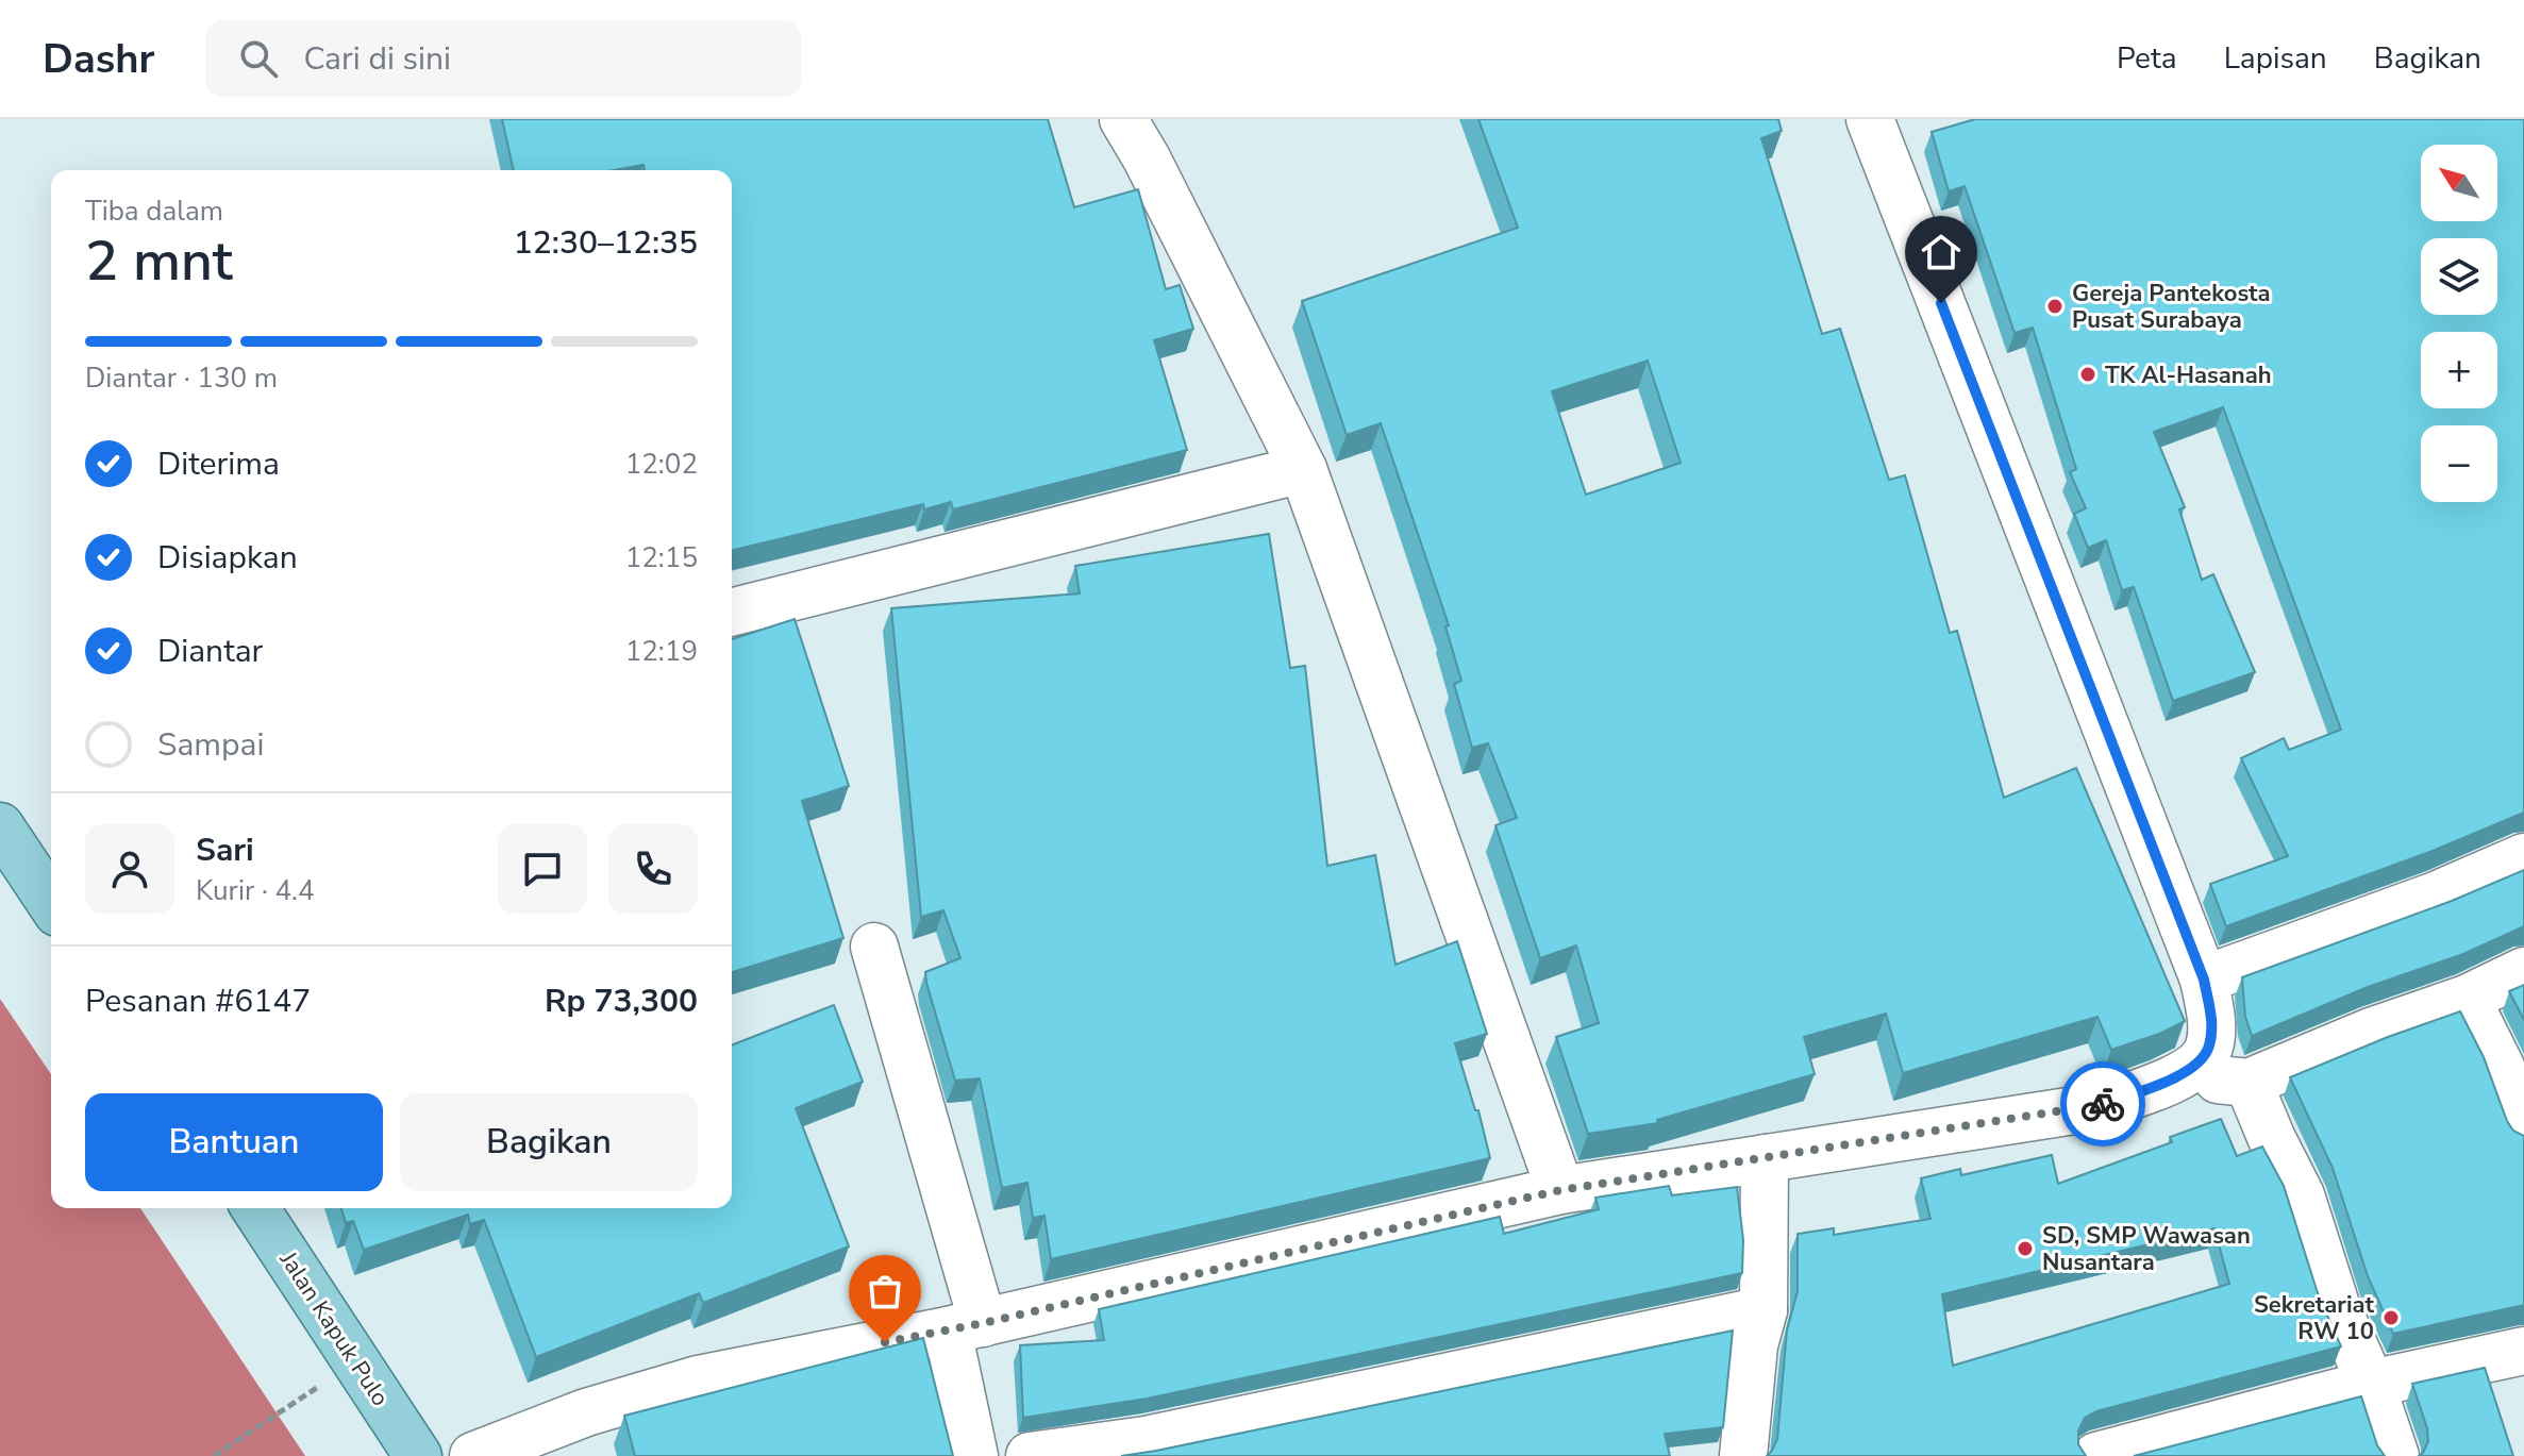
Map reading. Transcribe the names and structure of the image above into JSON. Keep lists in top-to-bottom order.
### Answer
{
  "streets": {
    "main road": ["Jalan Kapuk Pulo"]
  },
  "places": [
    "Gereja Pantekosta Pusat Surabaya",
    "TK Al-Hasanah",
    "SD, SMP Wawasan Nusantara",
    "Sekretariat RW 10"
  ],
  "north": "top left",
  "page": {
    "header": "Dashr",
    "search": "Cari di sini",
    "nav": ["Peta", "Lapisan", "Bagikan"],
    "map_buttons": ["+", "−"],
    "heading": ["2 mnt", "Tiba dalam", "12:30–12:35"],
    "panel": [
      "Sari",
      "Kurir · 4.4",
      "Pesanan #6147",
      "Rp 73,300"
    ],
    "bar": "Diantar · 130 m",
    "list": [
      ["Diterima", "12:02"],
      ["Disiapkan", "12:15"],
      ["Diantar", "12:19"],
      "Sampai"
    ],
    "buttons": ["Bantuan", "Bagikan"]
  }
}
